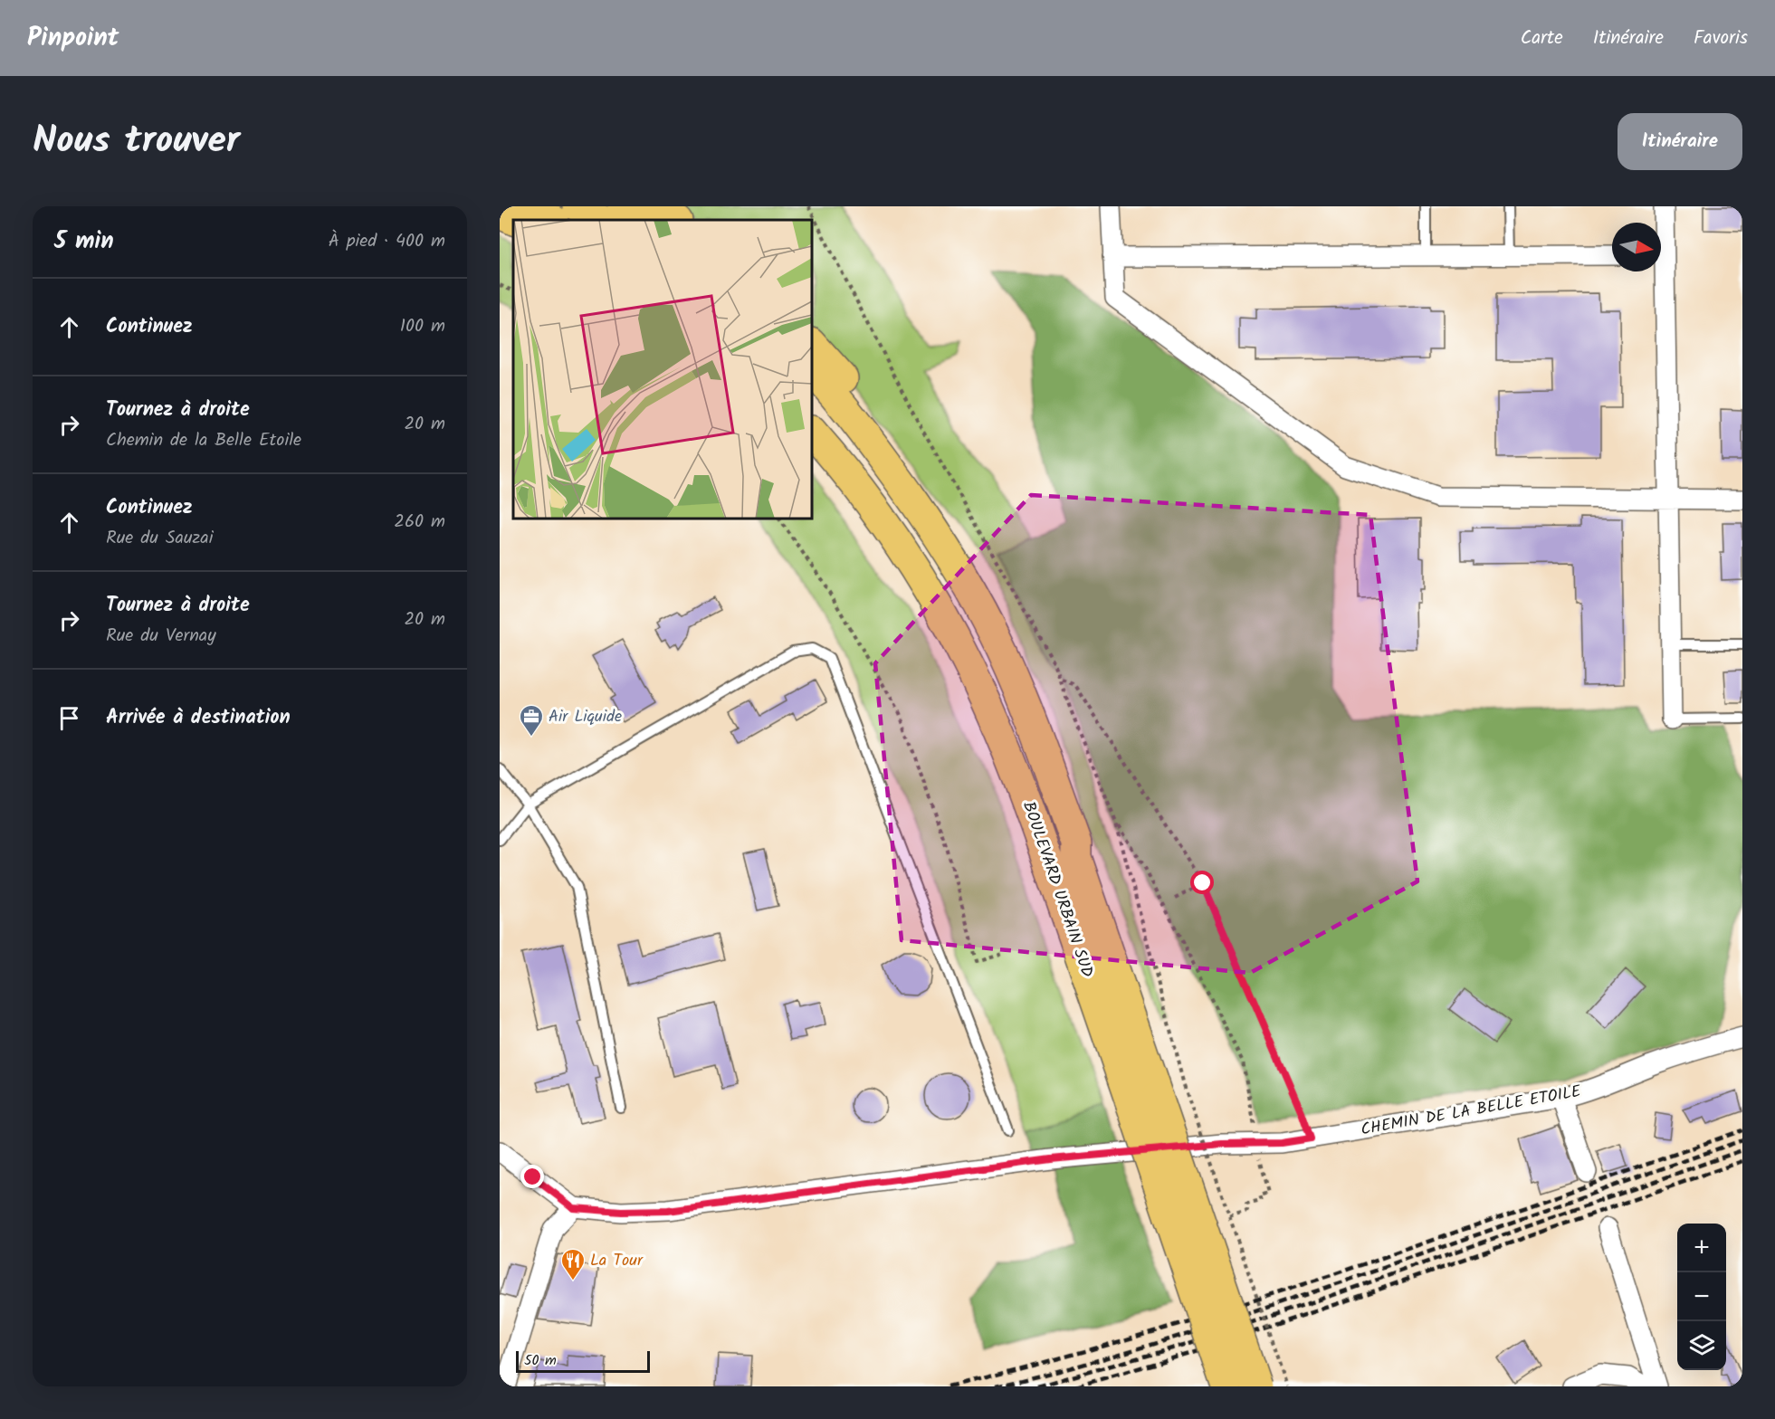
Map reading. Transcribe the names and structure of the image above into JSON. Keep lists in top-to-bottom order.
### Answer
{
  "streets": {
    "highway": ["BOULEVARD URBAIN SUD"],
    "street": ["CHEMIN DE LA BELLE ETOILE"]
  },
  "places": {
    "office": ["Air Liquide"],
    "restaurant": ["La Tour"]
  },
  "scale_bar": "50 m",
  "north": "right",
  "page": {
    "header": "Pinpoint",
    "nav": ["Carte", "Itinéraire", "Favoris"],
    "title": "Nous trouver",
    "buttons": "Itinéraire",
    "heading": ["5 min", "À pied · 400 m"],
    "list": [
      ["Continuez", "100 m"],
      ["Tournez à droite", "Chemin de la Belle Etoile", "20 m"],
      ["Continuez", "Rue du Sauzai", "260 m"],
      ["Tournez à droite", "Rue du Vernay", "20 m"],
      "Arrivée à destination"
    ],
    "map_buttons": ["+", "−"],
    "scale": "50 m"
  }
}
